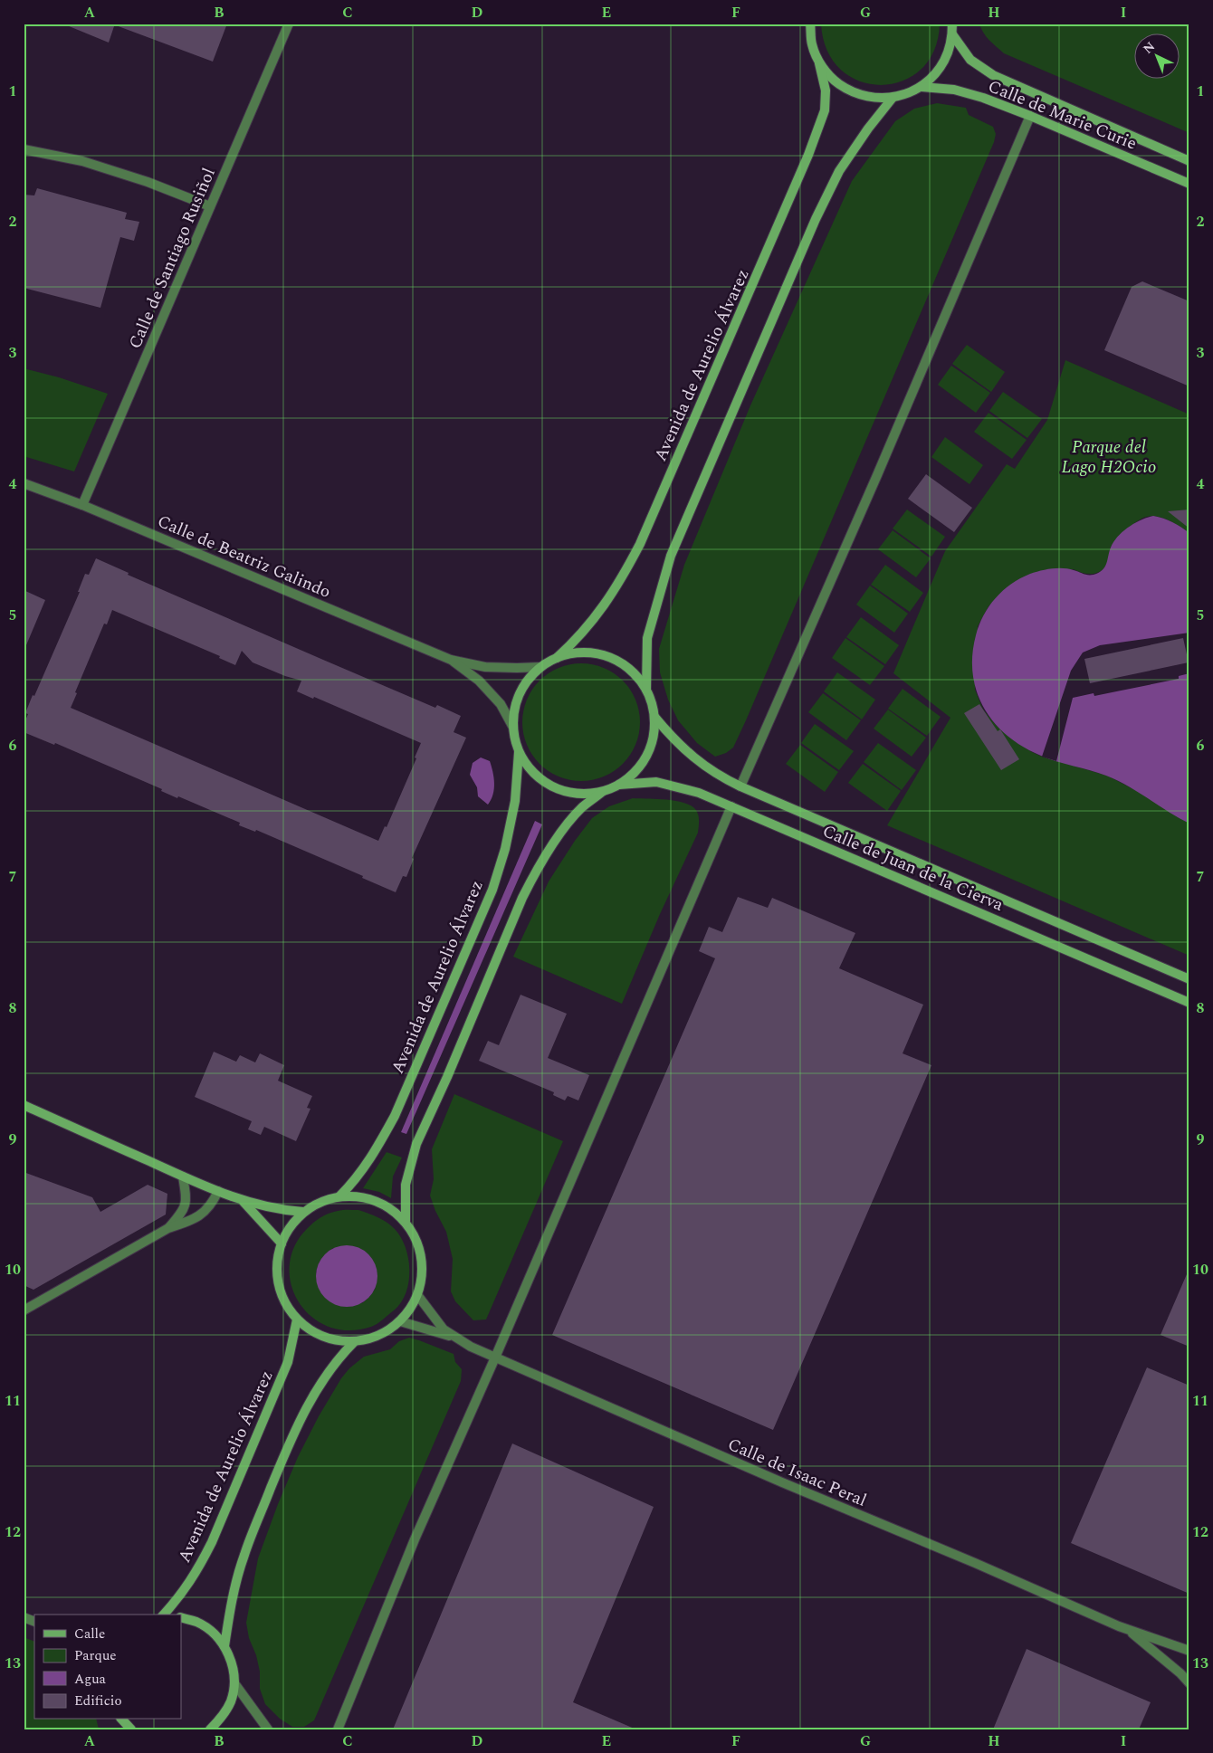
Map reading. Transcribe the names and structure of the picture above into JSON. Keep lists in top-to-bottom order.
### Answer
{
  "streets": {
    "main road": ["Calle de Marie Curie", "Avenida de Aurelio Álvarez", "Calle de Juan de la Cierva"],
    "street": ["Calle de Santiago Rusiñol", "Calle de Beatriz Galindo", "Calle de Isaac Peral"]
  },
  "crossings": [
    ["Calle de Santiago Rusiñol", "Calle de Beatriz Galindo"],
    ["Avenida de Aurelio Álvarez", "Calle de Beatriz Galindo"],
    ["Avenida de Aurelio Álvarez", "Calle de Juan de la Cierva"],
    ["Avenida de Aurelio Álvarez", "Calle de Isaac Peral"],
    ["Calle de Beatriz Galindo", "Calle de Juan de la Cierva"]
  ],
  "parks": ["Parque del Lago H2Ocio"],
  "legend": [
    "Calle",
    "Parque",
    "Agua",
    "Edificio"
  ],
  "north": "top left",
  "grid": {
    "columns": [
      "A",
      "B",
      "C",
      "D",
      "E",
      "F",
      "G",
      "H",
      "I"
    ],
    "rows": [
      "1",
      "2",
      "3",
      "4",
      "5",
      "6",
      "7",
      "8",
      "9",
      "10",
      "11",
      "12",
      "13"
    ]
  }
}
